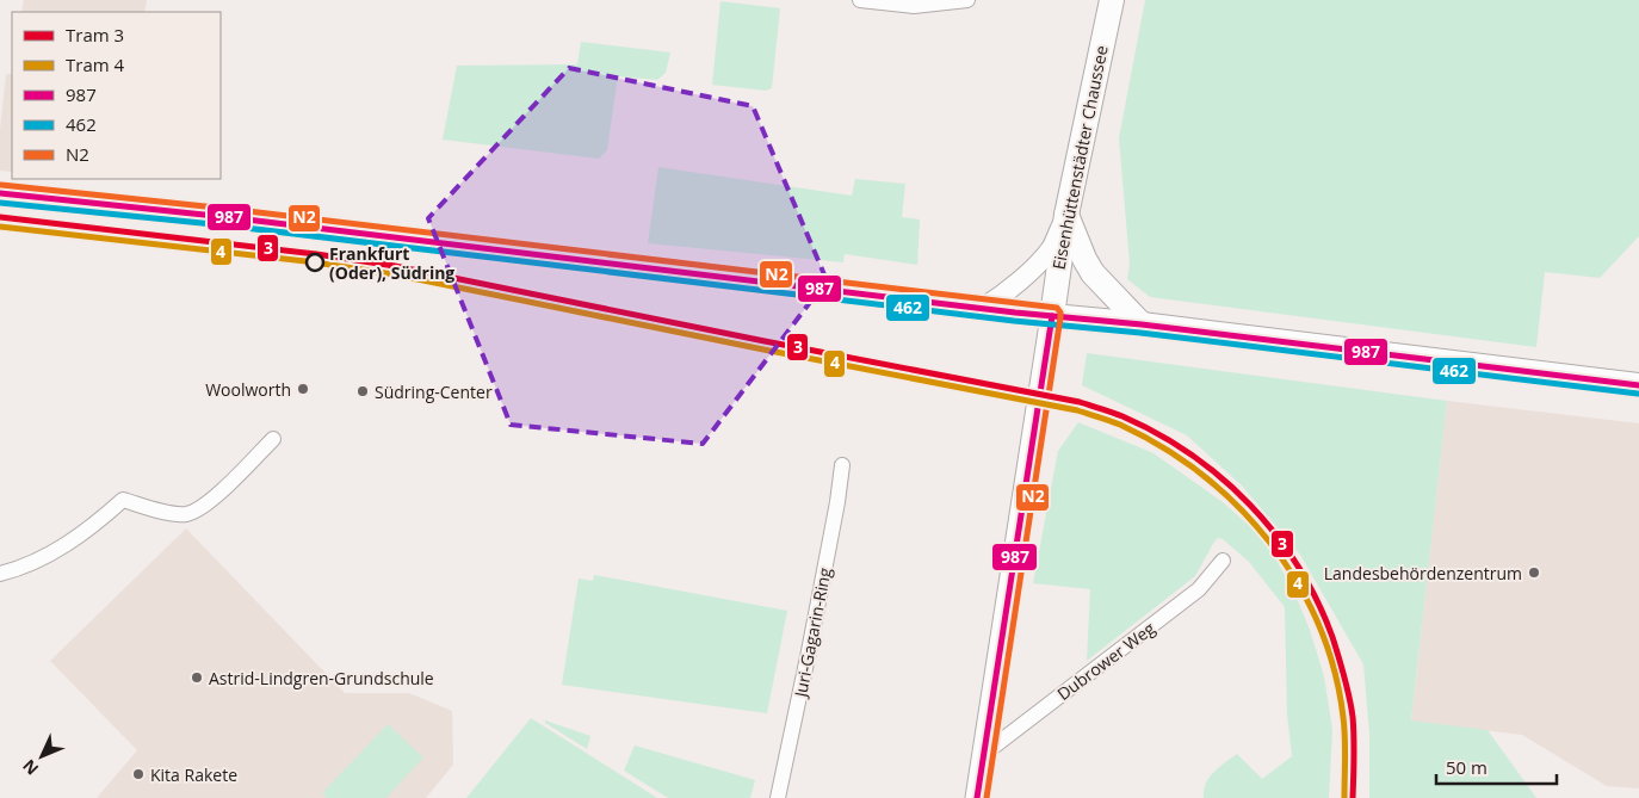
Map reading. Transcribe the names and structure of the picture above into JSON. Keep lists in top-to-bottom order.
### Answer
{
  "streets": {
    "main road": ["Eisenhüttenstädter Chaussee"],
    "street": ["Juri-Gagarin-Ring", "Dubrower Weg"]
  },
  "places": [
    "Frankfurt (Oder), Südring",
    "Woolworth",
    "Südring-Center",
    "Landesbehördenzentrum",
    "Astrid-Lindgren-Grundschule",
    "Kita Rakete"
  ],
  "lines": [
    "transit line N2",
    "transit line 987",
    "transit line 462",
    "tram line 3",
    "tram line 4"
  ],
  "legend": [
    "Tram 3",
    "Tram 4",
    "987",
    "462",
    "N2"
  ],
  "scale_bar": "50 m",
  "north": "bottom left"
}
